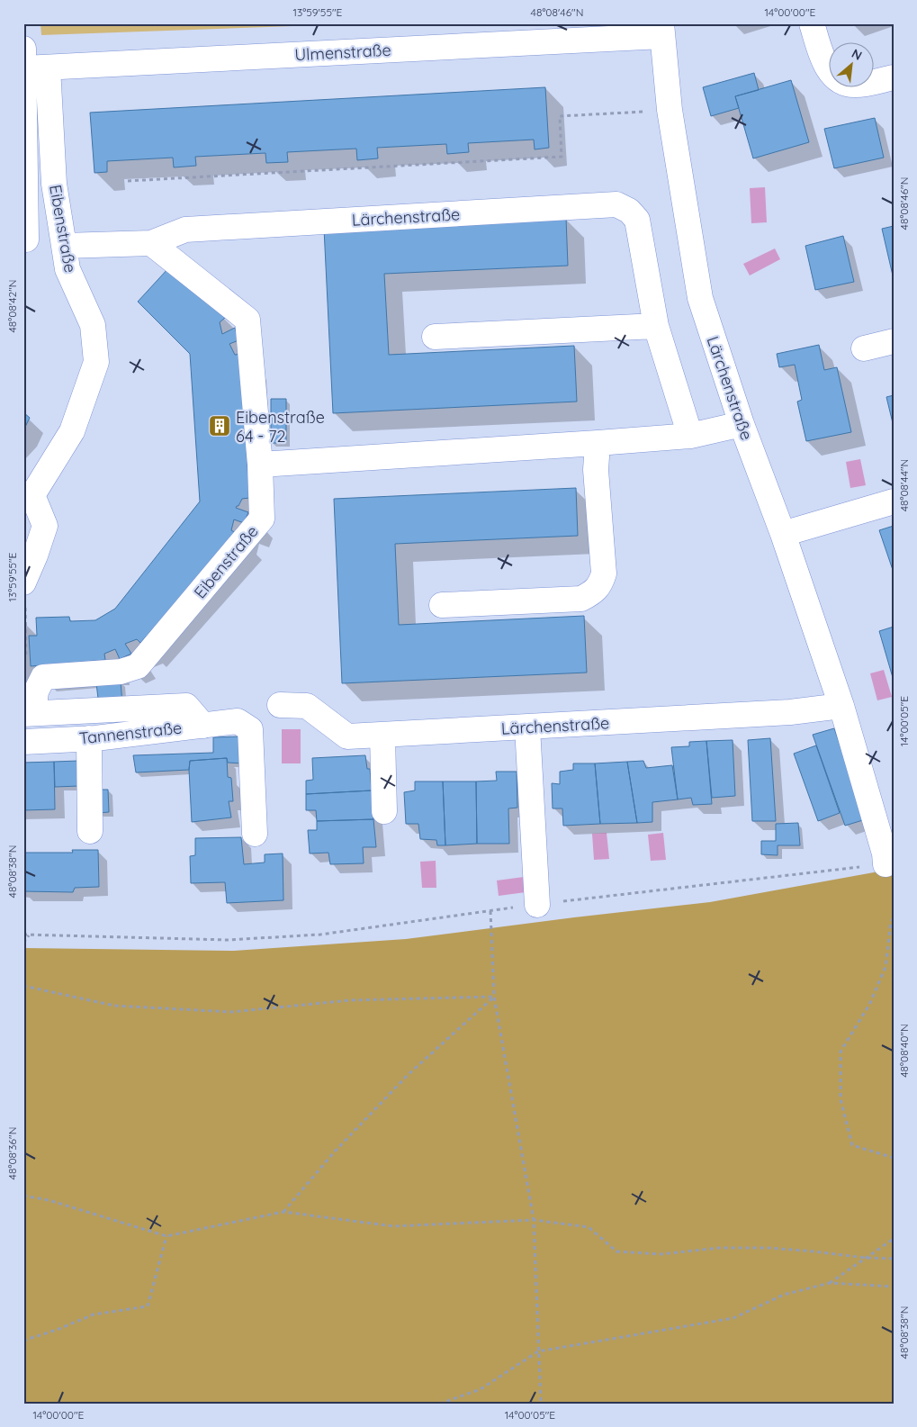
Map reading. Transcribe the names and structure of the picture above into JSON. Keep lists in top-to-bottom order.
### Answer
{
  "streets": {
    "street": [
      "Ulmenstraße",
      "Lärchenstraße",
      "Eibenstraße",
      "Tannenstraße"
    ]
  },
  "crossings": [
    ["Ulmenstraße", "Lärchenstraße"],
    ["Ulmenstraße", "Eibenstraße"],
    ["Lärchenstraße", "Eibenstraße"]
  ],
  "places": {
    "building": ["Eibenstraße 64 - 72"]
  },
  "north": "top right",
  "coordinates": [
    "13°59'55\"E",
    "48°08'46\"N",
    "14°00'00\"E",
    "48°08'42\"N",
    "48°08'44\"N",
    "14°00'05\"E",
    "48°08'38\"N",
    "48°08'40\"N",
    "48°08'36\"N"
  ]
}
